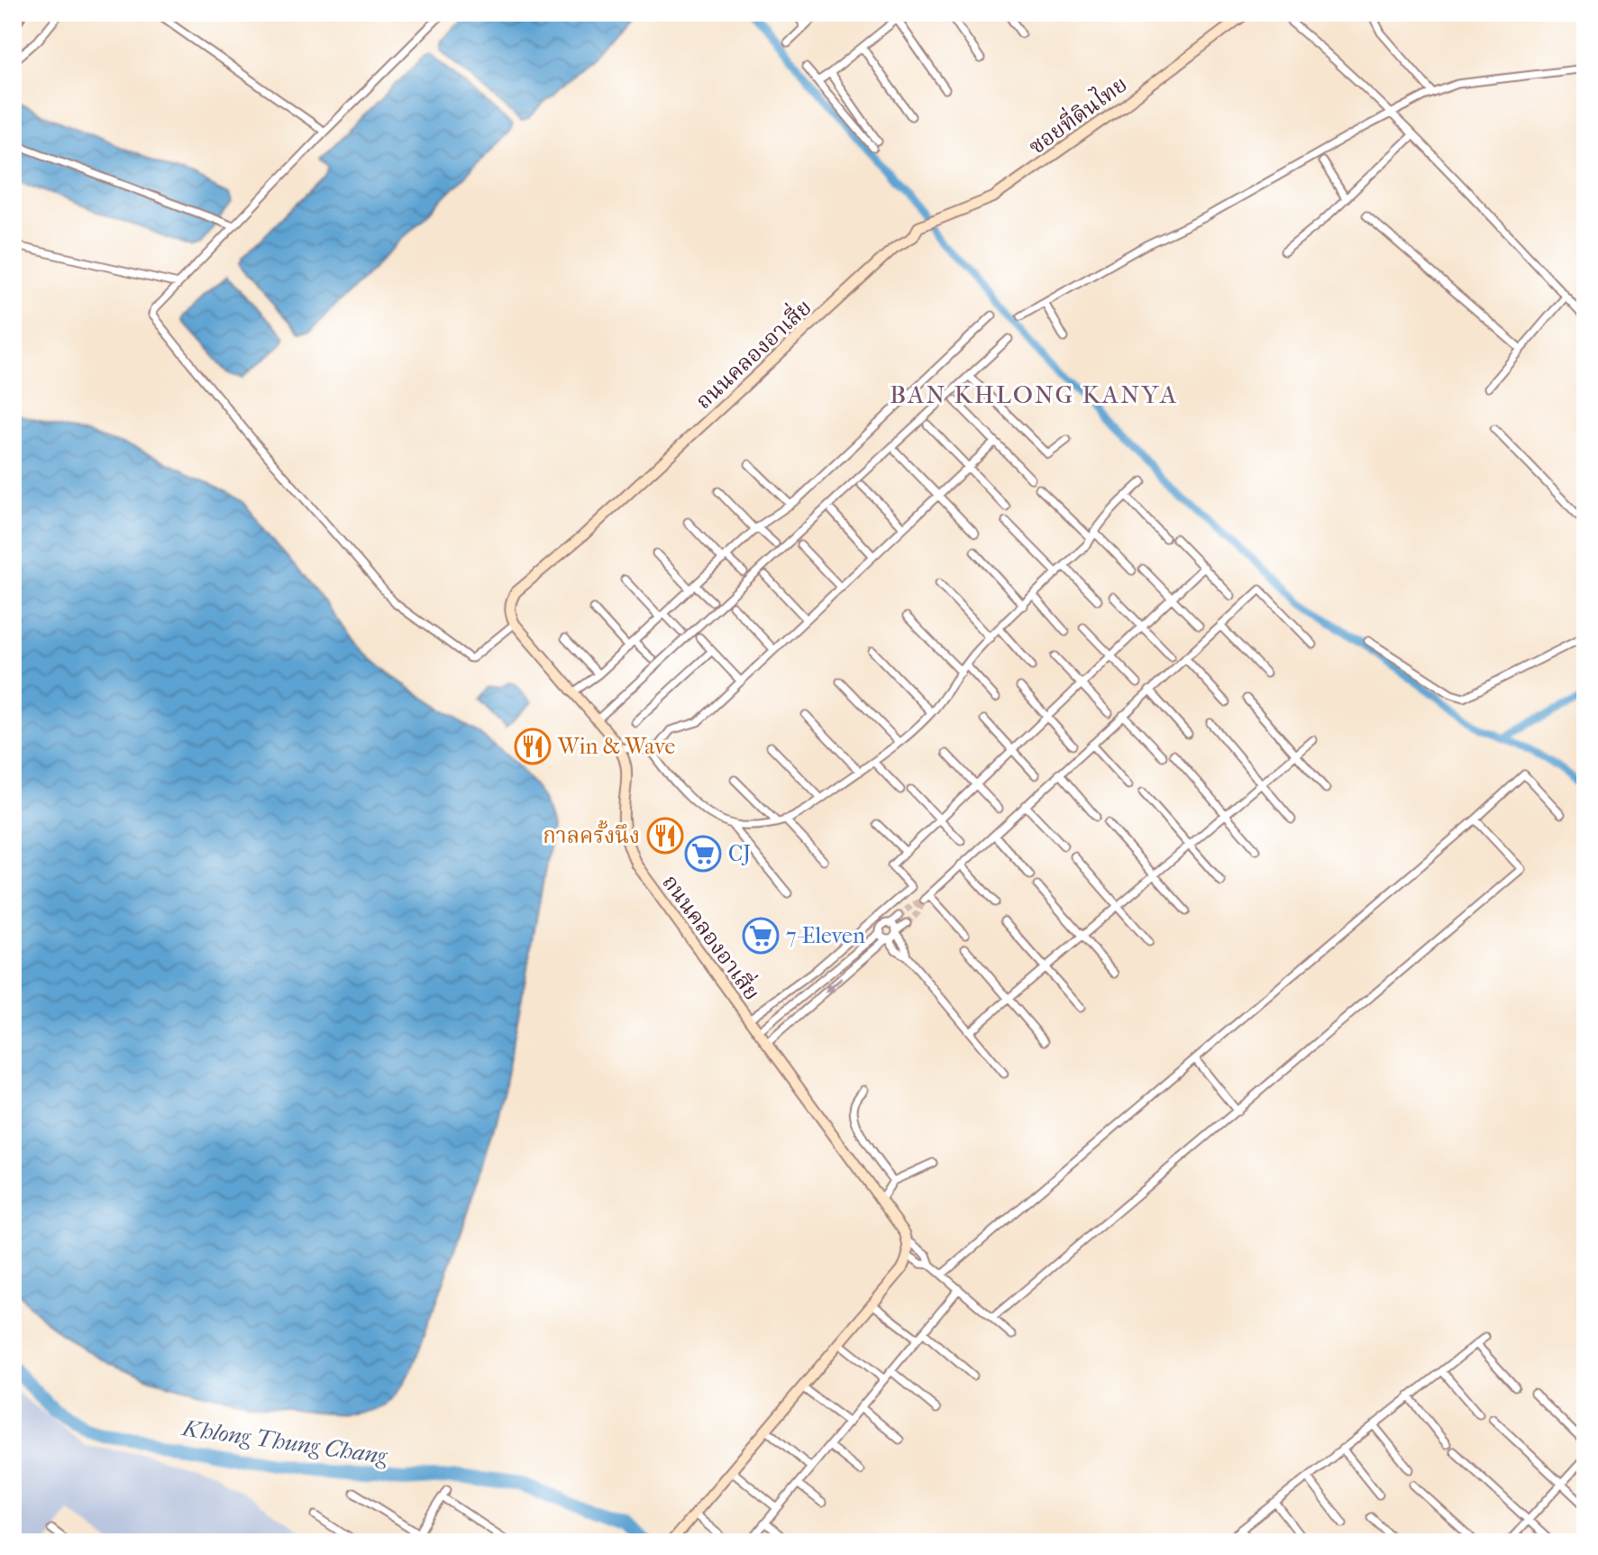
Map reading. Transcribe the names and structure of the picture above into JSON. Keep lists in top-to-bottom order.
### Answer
{
  "streets": {
    "street": ["ซอยที่ดินไทย", "ถนนคลองอาเสี่ย"]
  },
  "crossings": [
    ["ซอยที่ดินไทย", "ถนนคลองอาเสี่ย"]
  ],
  "districts": ["BAN KHLONG KANYA"],
  "water": ["Khlong Thung Chang"],
  "places": {
    "restaurant": ["Win & Wave", "กาลครั้งนึง"],
    "supermarket": ["CJ", "7-Eleven"]
  }
}
